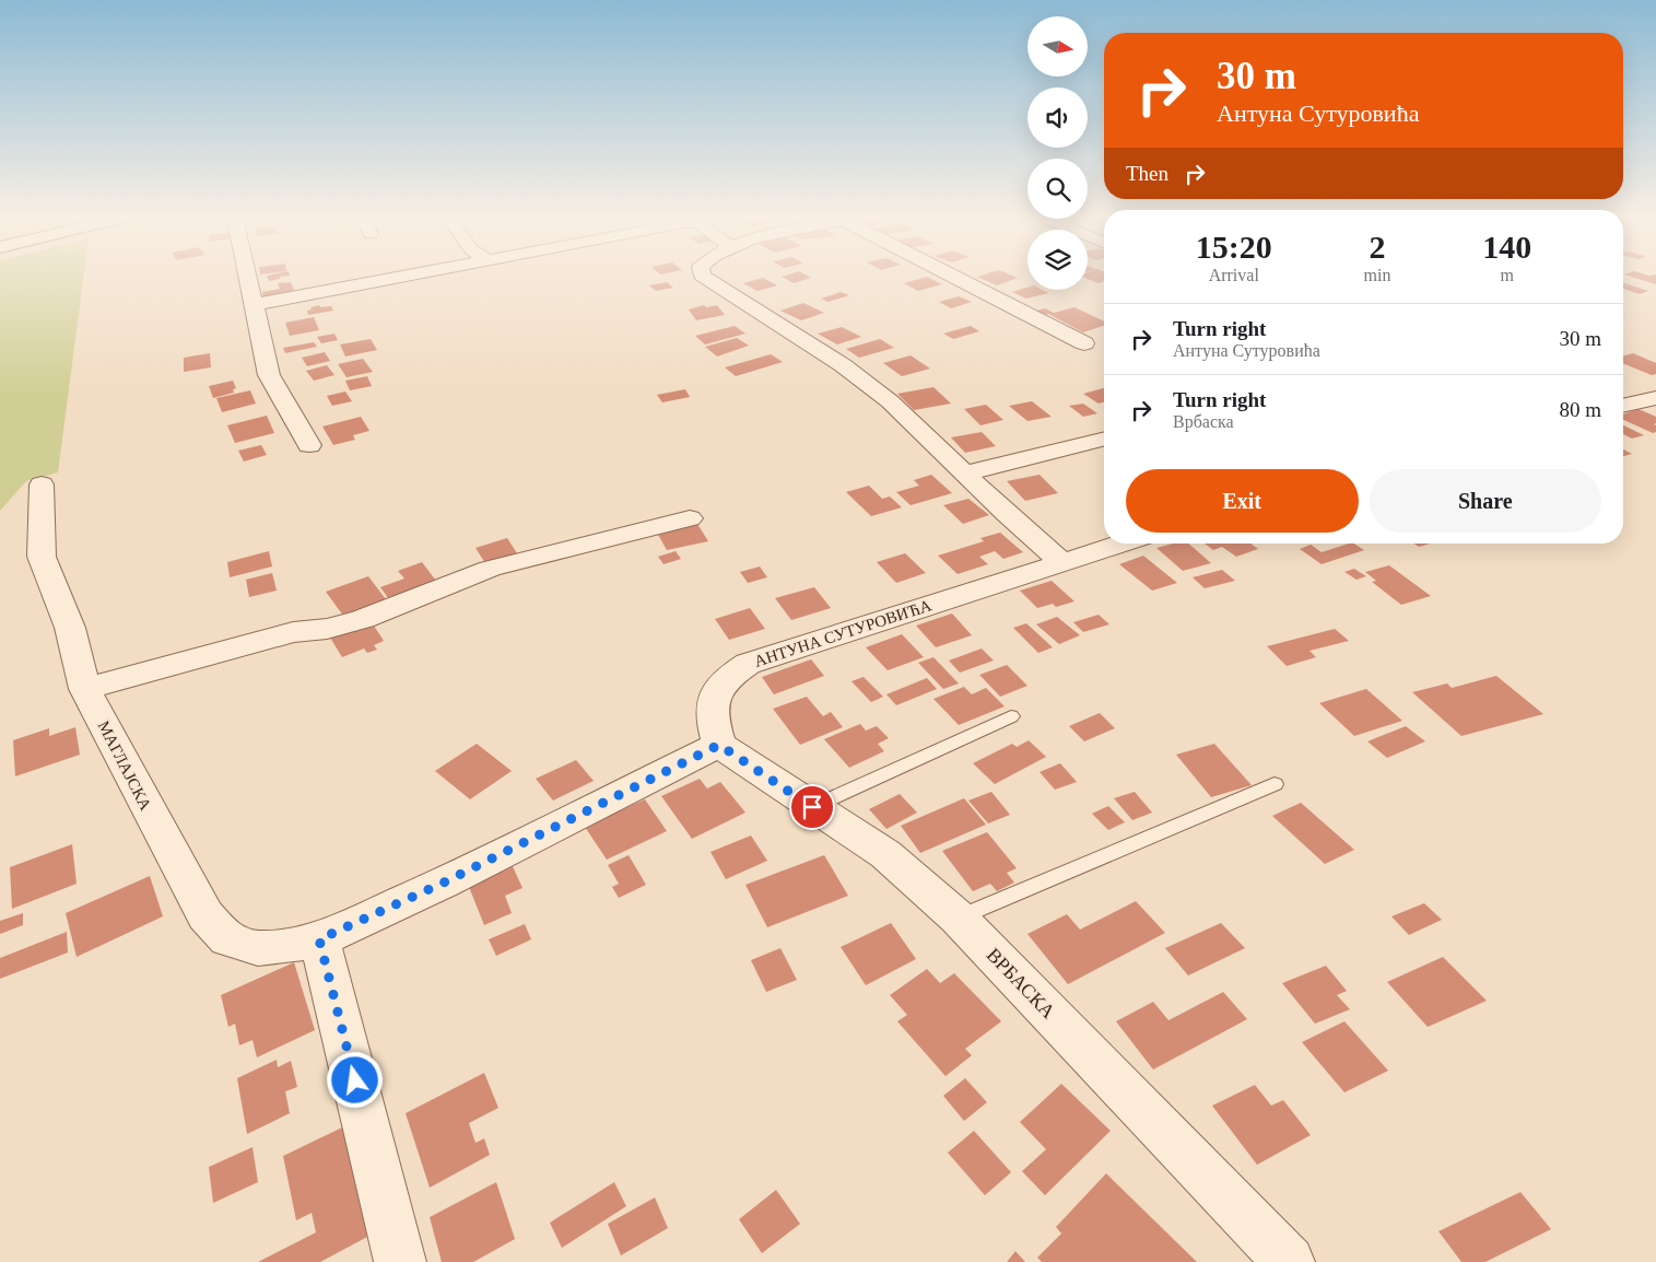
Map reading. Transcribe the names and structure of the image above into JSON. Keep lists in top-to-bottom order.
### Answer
{
  "streets": {
    "street": ["АНТУНА СУТУРОВИЋА", "МАГЛАЈСКА", "ВРБАСКА"]
  },
  "crossings": [
    ["АНТУНА СУТУРОВИЋА", "ВРБАСКА"]
  ],
  "north": "right",
  "page": {
    "turn": ["30 m", "Антуна Сутуровића"],
    "then": "Then",
    "eta": [
      "15:20",
      "Arrival",
      "2",
      "min",
      "140",
      "m"
    ],
    "list": [
      {
        "name": "Turn right",
        "note": "Антуна Сутуровића",
        "value": "30 m"
      },
      {
        "name": "Turn right",
        "note": "Врбаска",
        "value": "80 m"
      }
    ],
    "buttons": ["Exit", "Share"]
  }
}
